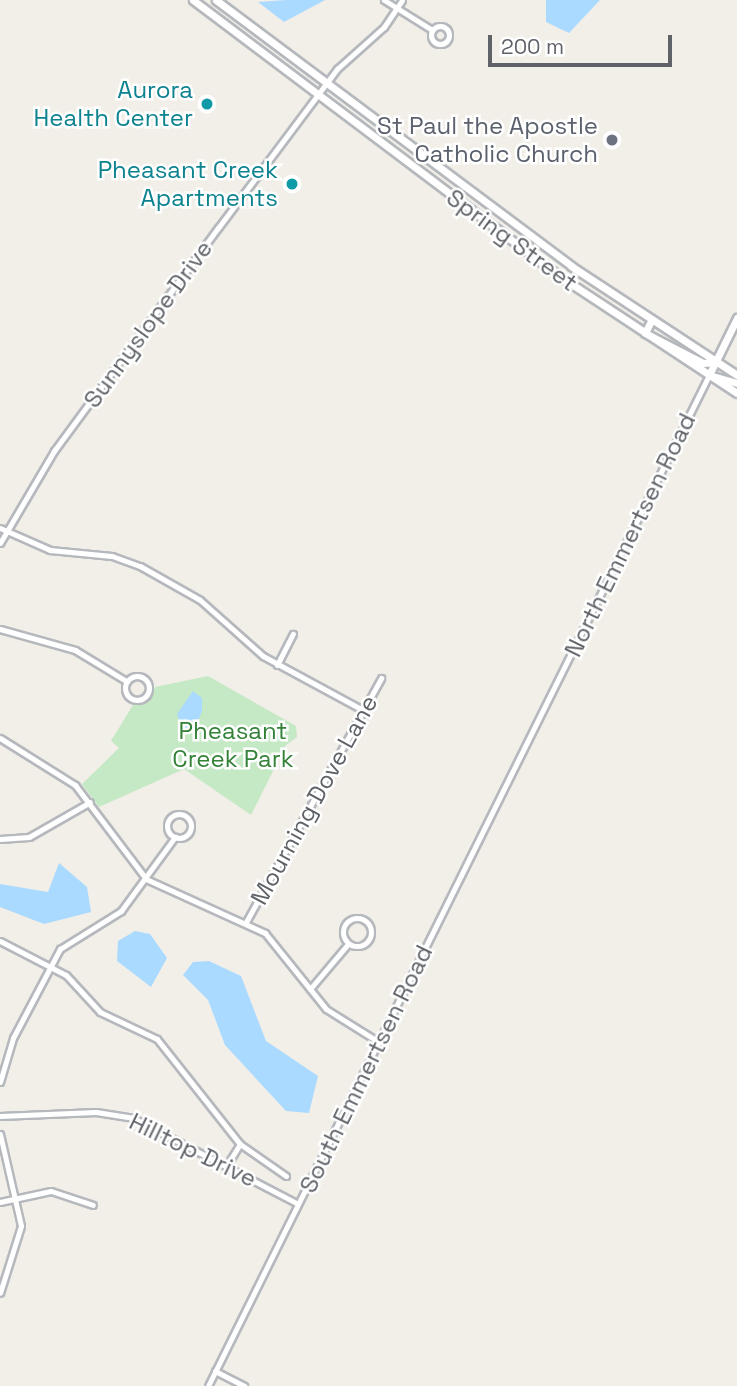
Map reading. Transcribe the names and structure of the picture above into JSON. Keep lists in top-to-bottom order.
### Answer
{
  "streets": {
    "main road": ["Spring Street", "North Emmertsen Road"],
    "street": [
      "Sunnyslope Drive",
      "Mourning Dove Lane",
      "South Emmertsen Road",
      "Hilltop Drive"
    ]
  },
  "crossings": [
    ["Spring Street", "Sunnyslope Drive"],
    ["Spring Street", "North Emmertsen Road"],
    ["North Emmertsen Road", "South Emmertsen Road"],
    ["South Emmertsen Road", "Hilltop Drive"]
  ],
  "parks": ["Pheasant Creek Park"],
  "places": ["Aurora Health Center", "St Paul the Apostle Catholic Church", "Pheasant Creek Apartments"],
  "scale_bar": "200 m"
}
